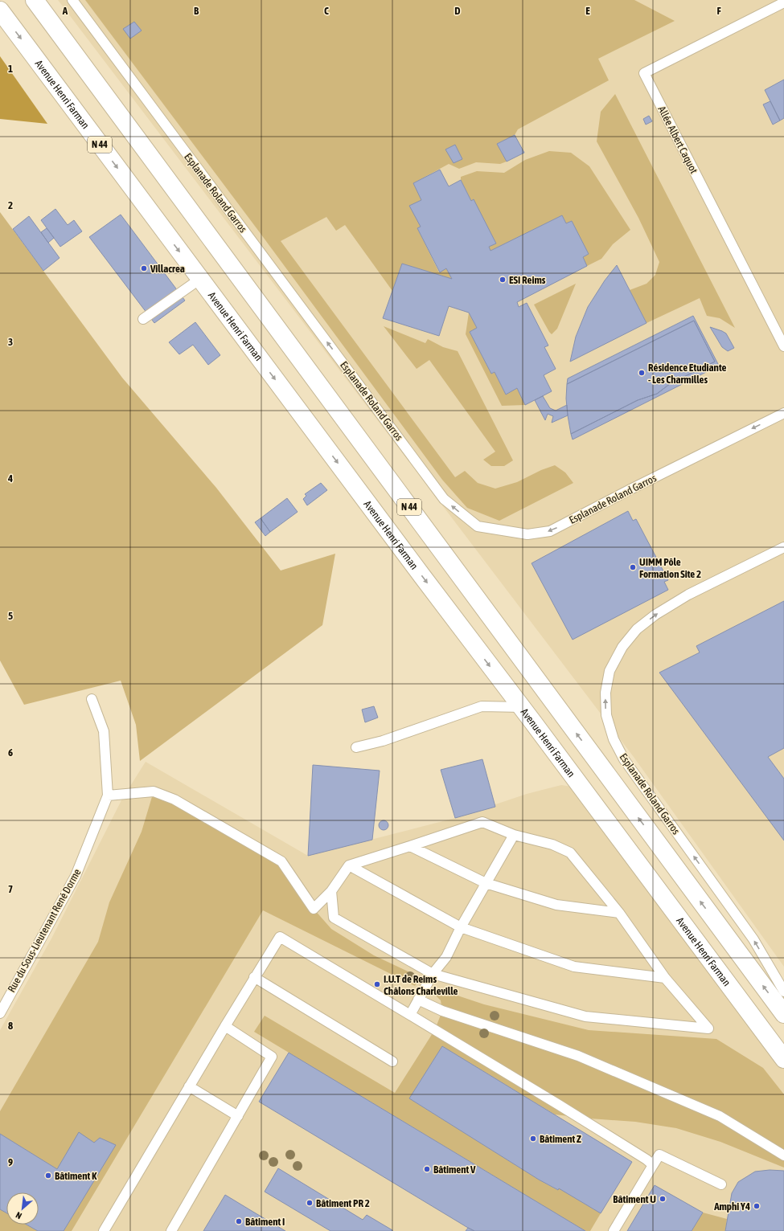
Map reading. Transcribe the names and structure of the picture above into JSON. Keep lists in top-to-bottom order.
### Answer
{
  "streets": {
    "main road": ["Avenue Henri Farman", "N 44"],
    "lane": ["Allée Albert Caquot", "Esplanade Roland Garros", "Rue du Sous-Lieutenant René Dorme"]
  },
  "places": [
    "Villacrea",
    "ESI Reims",
    "Résidence Etudiante - Les Charmilles",
    "UIMM Pôle Formation Site 2",
    "I.U.T de Reims Châlons Charleville",
    "Bâtiment Z",
    "Bâtiment V",
    "Bâtiment K",
    "Bâtiment U",
    "Bâtiment PR 2",
    "Amphi Y4",
    "Bâtiment I"
  ],
  "north": "bottom left",
  "grid": {
    "columns": [
      "A",
      "B",
      "C",
      "D",
      "E",
      "F"
    ],
    "rows": [
      "1",
      "2",
      "3",
      "4",
      "5",
      "6",
      "7",
      "8",
      "9"
    ]
  }
}
